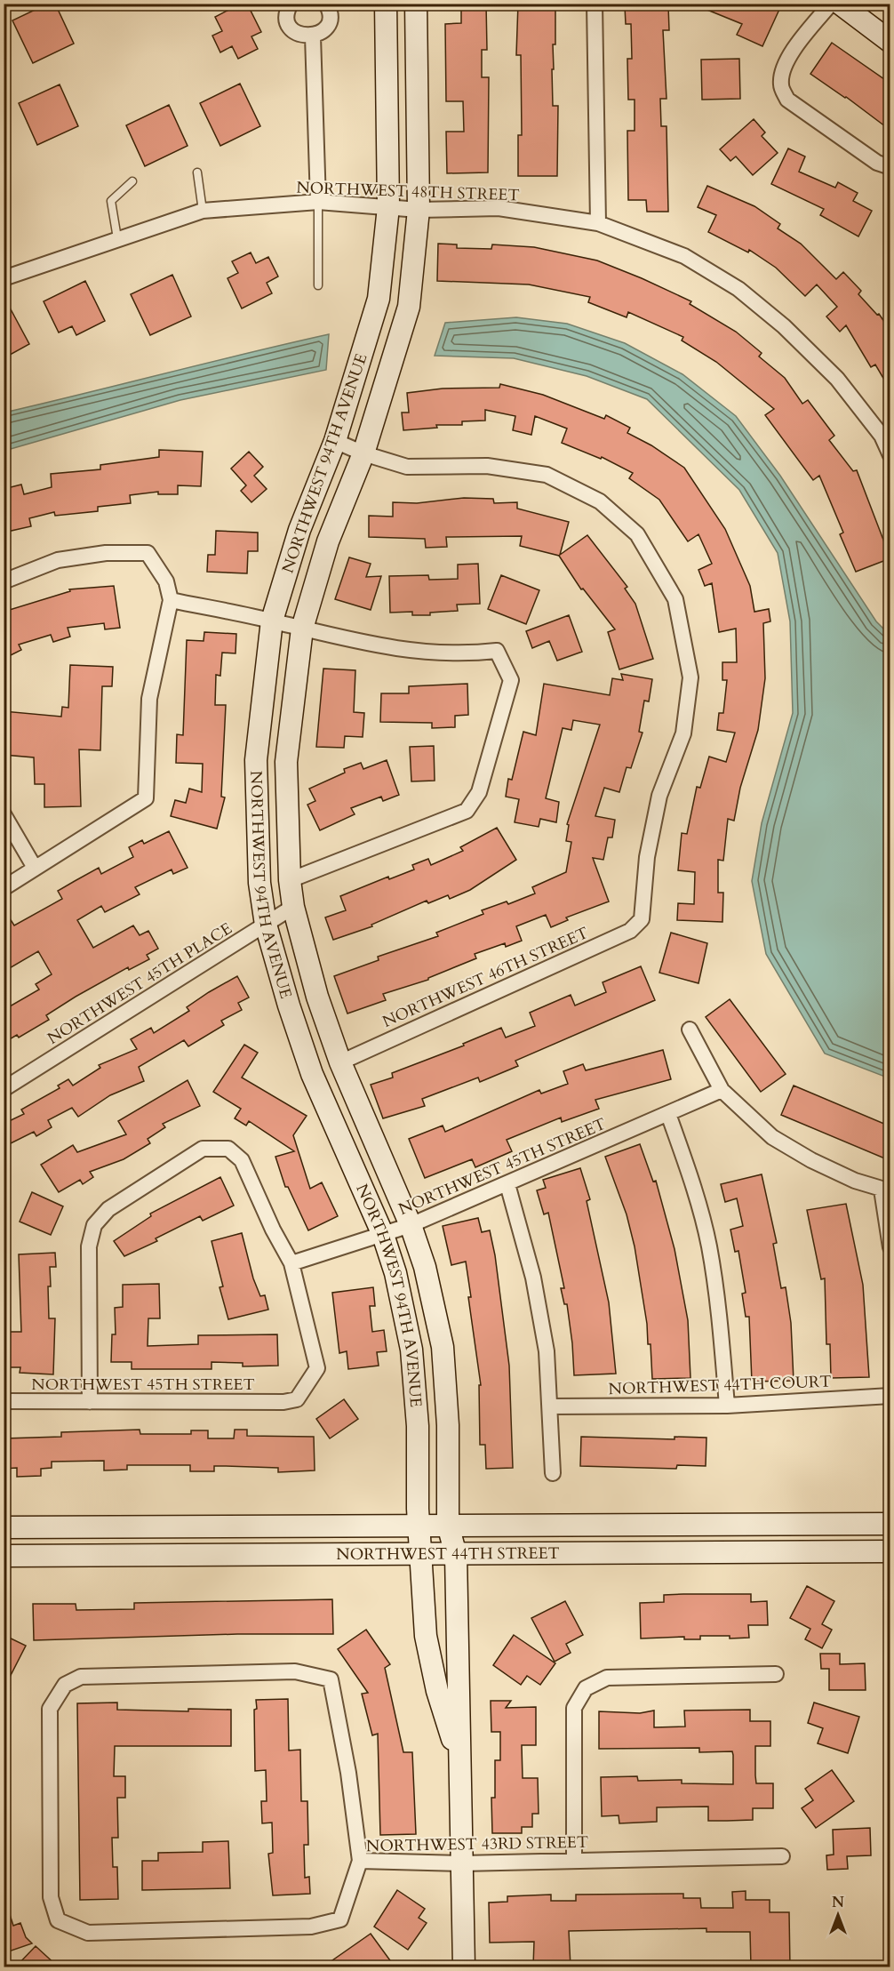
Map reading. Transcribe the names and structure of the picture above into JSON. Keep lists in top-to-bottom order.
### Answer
{
  "streets": {
    "street": [
      "NORTHWEST 48TH STREET",
      "NORTHWEST 94TH AVENUE",
      "NORTHWEST 46TH STREET",
      "NORTHWEST 45TH PLACE",
      "NORTHWEST 45TH STREET",
      "NORTHWEST 44TH COURT",
      "NORTHWEST 44TH STREET",
      "NORTHWEST 43RD STREET"
    ]
  },
  "crossings": [
    ["NORTHWEST 48TH STREET", "NORTHWEST 94TH AVENUE"],
    ["NORTHWEST 94TH AVENUE", "NORTHWEST 46TH STREET"],
    ["NORTHWEST 94TH AVENUE", "NORTHWEST 45TH PLACE"],
    ["NORTHWEST 94TH AVENUE", "NORTHWEST 45TH STREET"],
    ["NORTHWEST 94TH AVENUE", "NORTHWEST 44TH STREET"],
    ["NORTHWEST 94TH AVENUE", "NORTHWEST 43RD STREET"]
  ],
  "north": "top"
}
